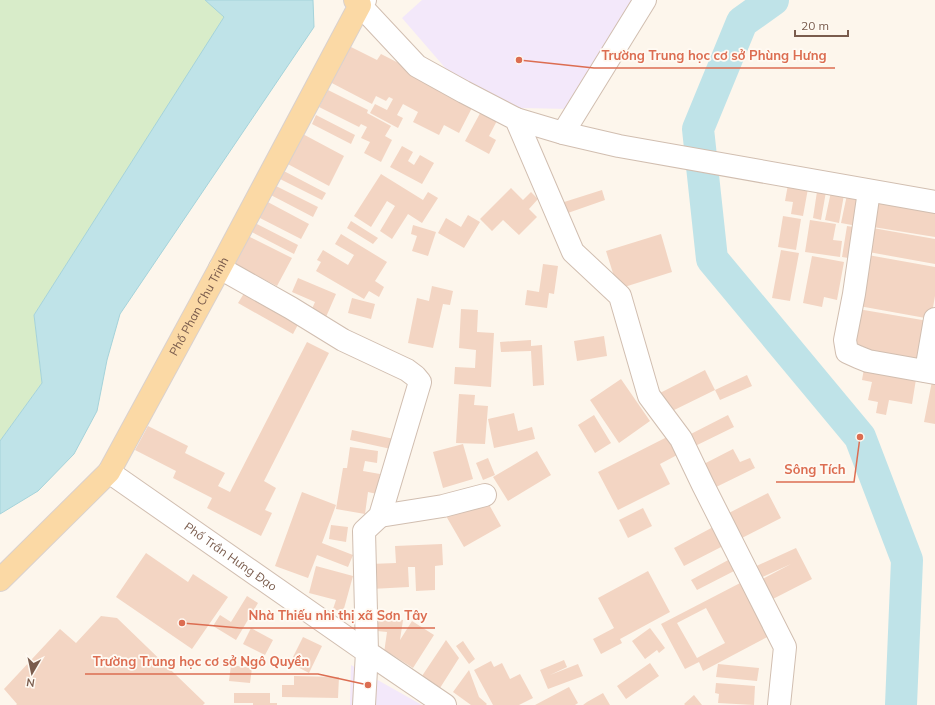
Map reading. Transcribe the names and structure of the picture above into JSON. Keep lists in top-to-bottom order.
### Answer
{
  "streets": {
    "main road": ["Phố Phan Chu Trinh"],
    "street": ["Phố Trần Hưng Đạo"]
  },
  "crossings": [
    ["Phố Phan Chu Trinh", "Phố Trần Hưng Đạo"]
  ],
  "places": [
    "Trường Trung học cơ sở Phùng Hưng",
    "Sông Tích",
    "Nhà Thiếu nhi thị xã Sơn Tây",
    "Trường Trung học cơ sở Ngô Quyền"
  ],
  "scale_bar": "20 m",
  "north": "bottom"
}
